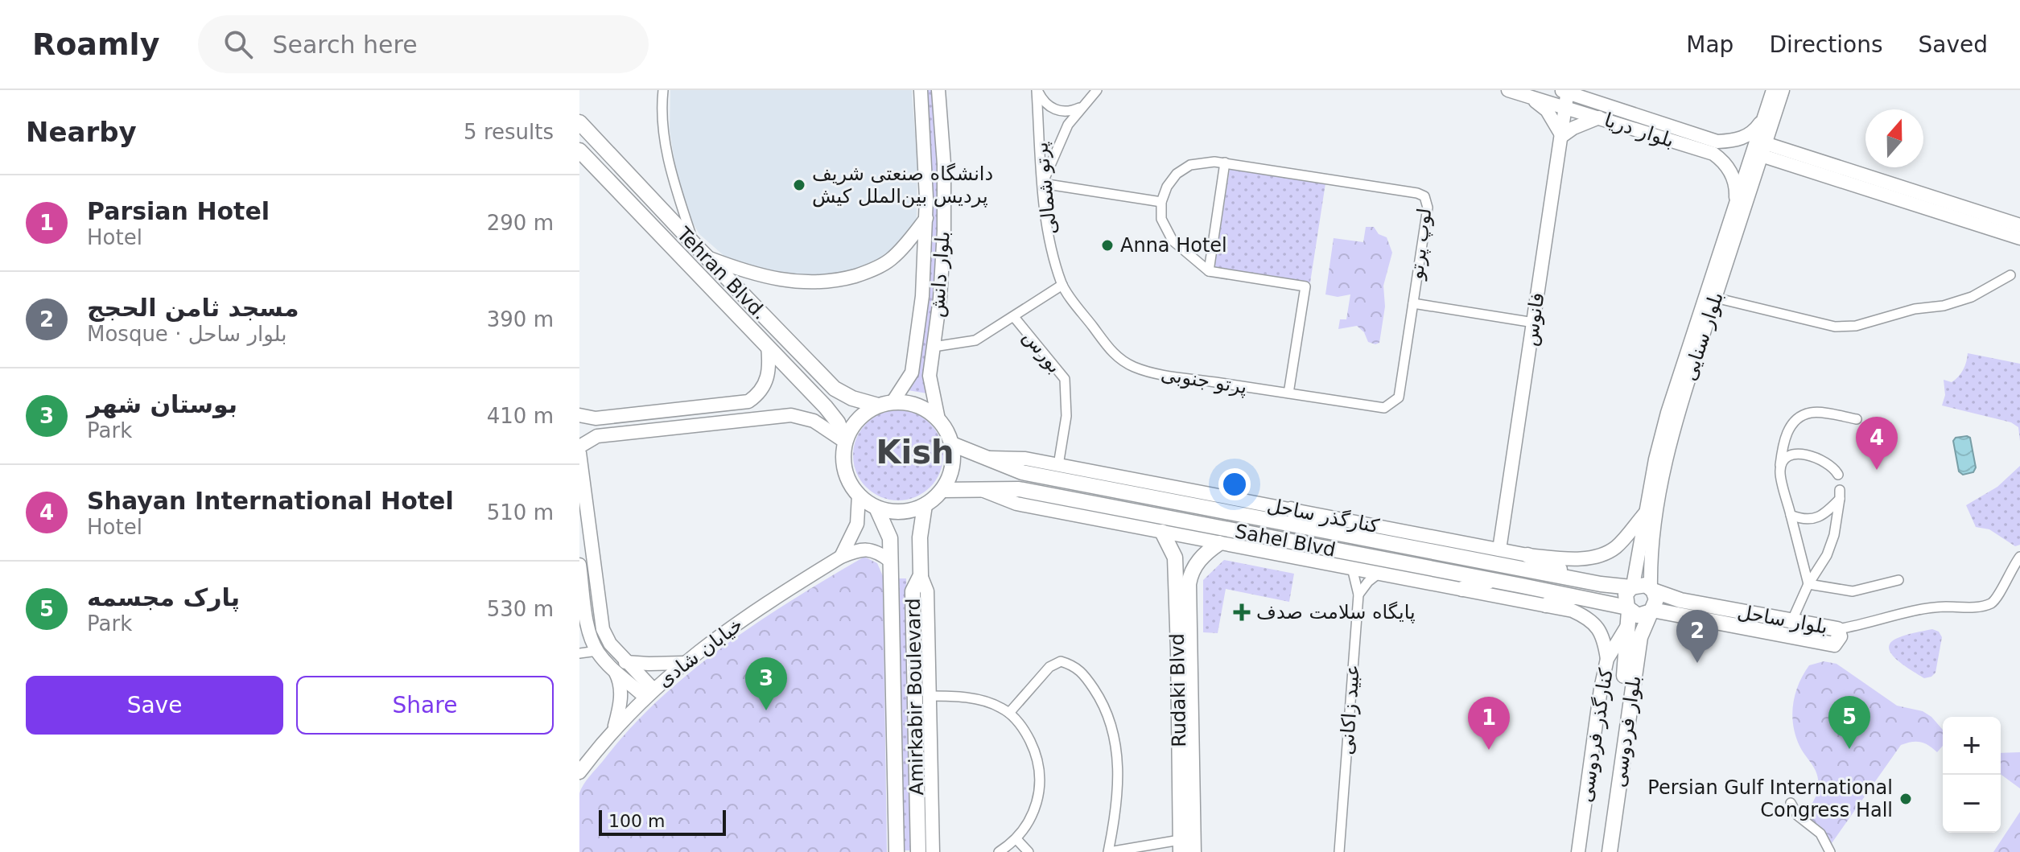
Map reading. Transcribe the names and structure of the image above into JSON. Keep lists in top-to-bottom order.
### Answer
{
  "streets": {
    "main road": [
      "Tehran Blvd.",
      "Sahel Blvd",
      "بلوار ساحل",
      "Rudaki Blvd",
      "Amirkabir Boulevard",
      "بلوار فردوسی"
    ],
    "street": [
      "بلوار دریا",
      "پرتو شمالی",
      "لوپ پرتو",
      "بلوار دانش",
      "فانوس",
      "بلوار سنایی",
      "بورس",
      "پرتو جنوبی",
      "کنارگذر ساحل",
      "خیابان شادی",
      "عبید زاکانی",
      "کنارگذر فردوسی"
    ]
  },
  "crossings": [
    ["بلوار دریا", "فانوس"],
    ["بلوار دریا", "بلوار سنایی"],
    ["پرتو شمالی", "پرتو جنوبی"],
    ["لوپ پرتو", "پرتو جنوبی"],
    ["Tehran Blvd.", "بلوار دانش"],
    ["Tehran Blvd.", "Sahel Blvd"],
    ["Tehran Blvd.", "Amirkabir Boulevard"],
    ["بلوار دانش", "Sahel Blvd"],
    ["بلوار دانش", "Amirkabir Boulevard"],
    ["فانوس", "کنارگذر ساحل"],
    ["بلوار سنایی", "کنارگذر ساحل"],
    ["بلوار سنایی", "Sahel Blvd"],
    ["بلوار سنایی", "بلوار ساحل"],
    ["بلوار سنایی", "بلوار فردوسی"],
    ["بلوار سنایی", "کنارگذر فردوسی"],
    ["بورس", "کنارگذر ساحل"],
    ["کنارگذر ساحل", "Sahel Blvd"],
    ["Sahel Blvd", "بلوار ساحل"],
    ["Sahel Blvd", "Amirkabir Boulevard"],
    ["Sahel Blvd", "بلوار فردوسی"],
    ["Sahel Blvd", "کنارگذر فردوسی"],
    ["بلوار ساحل", "بلوار فردوسی"],
    ["بلوار ساحل", "کنارگذر فردوسی"],
    ["خیابان شادی", "Amirkabir Boulevard"],
    ["بلوار فردوسی", "کنارگذر فردوسی"]
  ],
  "districts": ["Kish"],
  "places": {
    "other": ["دانشگاه صنعتی شریف پردیس بین‌الملل کیش", "Anna Hotel", "Persian Gulf International Congress Hall"],
    "health": ["پایگاه سلامت صدف"]
  },
  "scale_bar": "100 m",
  "north": "top",
  "page": {
    "header": "Roamly",
    "search": "Search here",
    "nav": ["Map", "Directions", "Saved"],
    "heading": ["Nearby", "5 results"],
    "list": [
      {
        "mark": "1",
        "name": "Parsian Hotel",
        "note": "Hotel",
        "value": "290 m"
      },
      {
        "mark": "2",
        "name": "مسجد ثامن الحجج",
        "note": "Mosque · بلوار ساحل",
        "value": "390 m"
      },
      {
        "mark": "3",
        "name": "بوستان شهر",
        "note": "Park",
        "value": "410 m"
      },
      {
        "mark": "4",
        "name": "Shayan International Hotel",
        "note": "Hotel",
        "value": "510 m"
      },
      {
        "mark": "5",
        "name": "پارک مجسمه",
        "note": "Park",
        "value": "530 m"
      }
    ],
    "pins": [
      "4",
      "2",
      "3",
      "5",
      "1"
    ],
    "buttons": ["Save", "Share"],
    "map_buttons": ["+", "−"],
    "scale": "100 m"
  }
}
